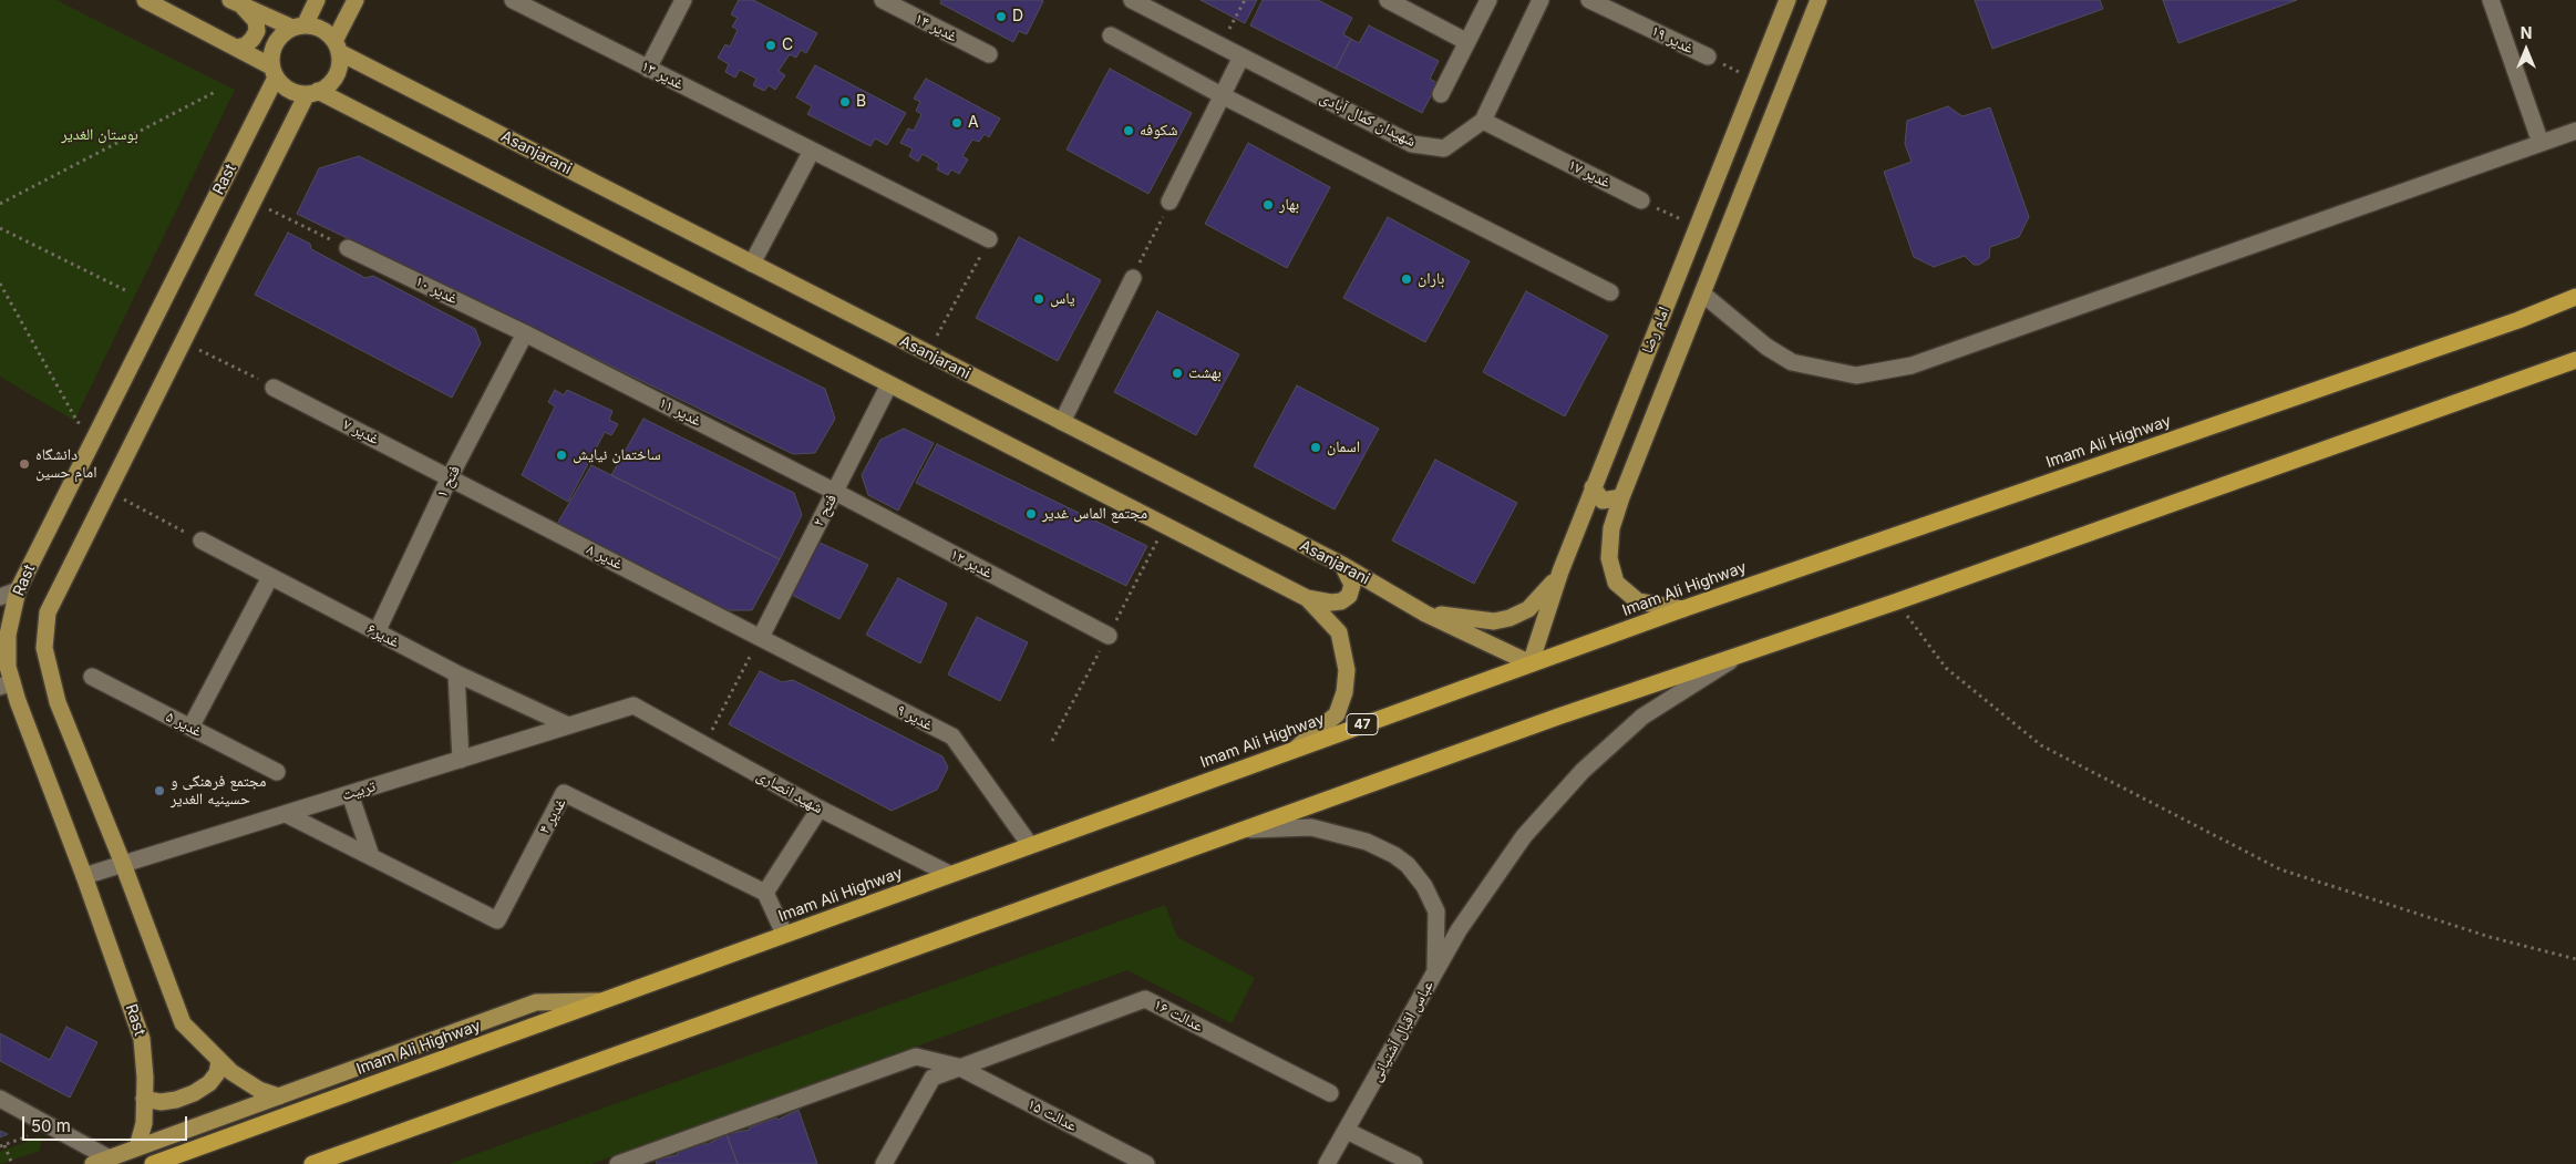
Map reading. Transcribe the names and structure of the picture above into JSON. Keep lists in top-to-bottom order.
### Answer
{
  "streets": {
    "highway": ["Imam Ali Highway", "47"],
    "main road": ["Asanjarani", "Rast", "امام رضا"],
    "street": [
      "غدیر ۱۴",
      "غدیر ۱۹",
      "غدیر ۱۳",
      "شهیدان کمال آبادی",
      "غدیر ۱۷",
      "غدیر ۱۰",
      "غدیر ۱۱",
      "غدیر ۷",
      "فتح ۱",
      "فتح ۲",
      "غدیر ۸",
      "غدیر ۱۲",
      "غدیر۶",
      "غدیر ۹",
      "غدیر ۵",
      "تربیت",
      "شهید انصاری",
      "غدیر ۴",
      "عدالت ۱۶",
      "عباس اقبال آشتیانی",
      "عدالت ۱۵"
    ]
  },
  "crossings": [
    ["غدیر ۱۹", "امام رضا"],
    ["شهیدان کمال آبادی", "غدیر ۱۷"],
    ["Asanjarani", "Rast"],
    ["Asanjarani", "امام رضا"],
    ["Asanjarani", "Imam Ali Highway"],
    ["Rast", "تربیت"],
    ["غدیر ۱۰", "غدیر ۱۱"],
    ["غدیر ۱۰", "فتح ۱"],
    ["امام رضا", "Imam Ali Highway"],
    ["غدیر ۱۱", "فتح ۱"],
    ["غدیر ۱۱", "فتح ۲"],
    ["غدیر ۱۱", "غدیر ۱۲"],
    ["غدیر ۷", "فتح ۱"],
    ["غدیر ۷", "غدیر ۸"],
    ["Imam Ali Highway", "غدیر ۹"],
    ["Imam Ali Highway", "شهید انصاری"],
    ["فتح ۱", "غدیر ۸"],
    ["فتح ۱", "غدیر۶"],
    ["فتح ۲", "غدیر ۸"],
    ["فتح ۲", "غدیر ۱۲"],
    ["فتح ۲", "غدیر ۹"],
    ["غدیر ۸", "غدیر ۹"],
    ["غدیر۶", "تربیت"],
    ["تربیت", "شهید انصاری"],
    ["تربیت", "غدیر ۴"],
    ["عدالت ۱۶", "عدالت ۱۵"]
  ],
  "parks": ["بوستان الغدیر"],
  "places": [
    "D",
    "C",
    "B",
    "A",
    "شکوفه",
    "بهار",
    "باران",
    "یاس",
    "بهشت",
    "اسمان",
    "ساختمان نیایش",
    "دانشگاه امام حسین",
    "مجتمع الماس غدیر",
    "مجتمع فرهنگی و حسینیه الغدیر"
  ],
  "scale_bar": "50 m",
  "north": "top"
}
